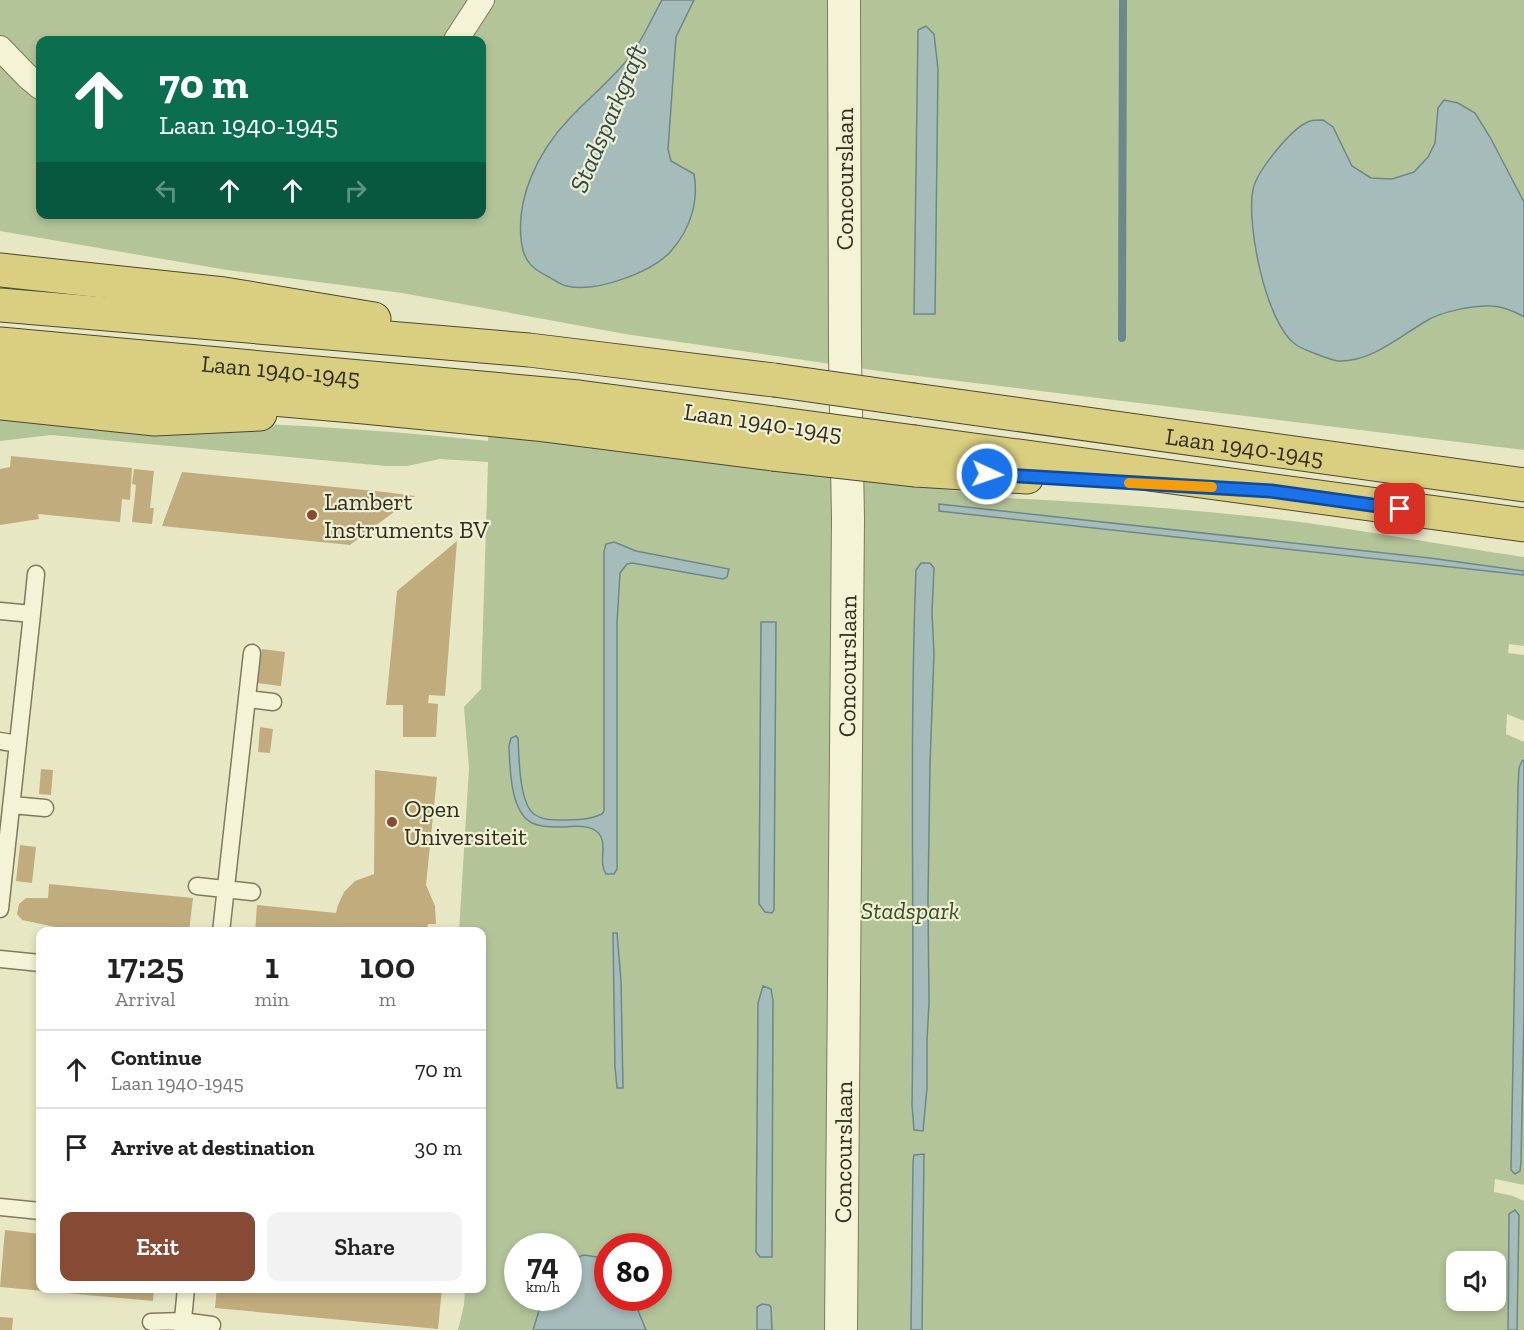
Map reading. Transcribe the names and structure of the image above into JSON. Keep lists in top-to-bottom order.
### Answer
{
  "streets": {
    "highway": ["Laan 1940-1945"],
    "street": ["Concourslaan"]
  },
  "water": ["Stadsparkgraft"],
  "parks": ["Stadspark"],
  "places": ["Lambert Instruments BV", "Open Universiteit"],
  "page": {
    "turn": ["70 m", "Laan 1940-1945"],
    "eta": [
      "17:25",
      "Arrival",
      "1",
      "min",
      "100",
      "m"
    ],
    "list": [
      {
        "name": "Continue",
        "note": "Laan 1940-1945",
        "value": "70 m"
      },
      {
        "name": "Arrive at destination",
        "value": "30 m"
      }
    ],
    "buttons": ["Exit", "Share"],
    "speed": "74 km/h",
    "limit": "80"
  }
}
